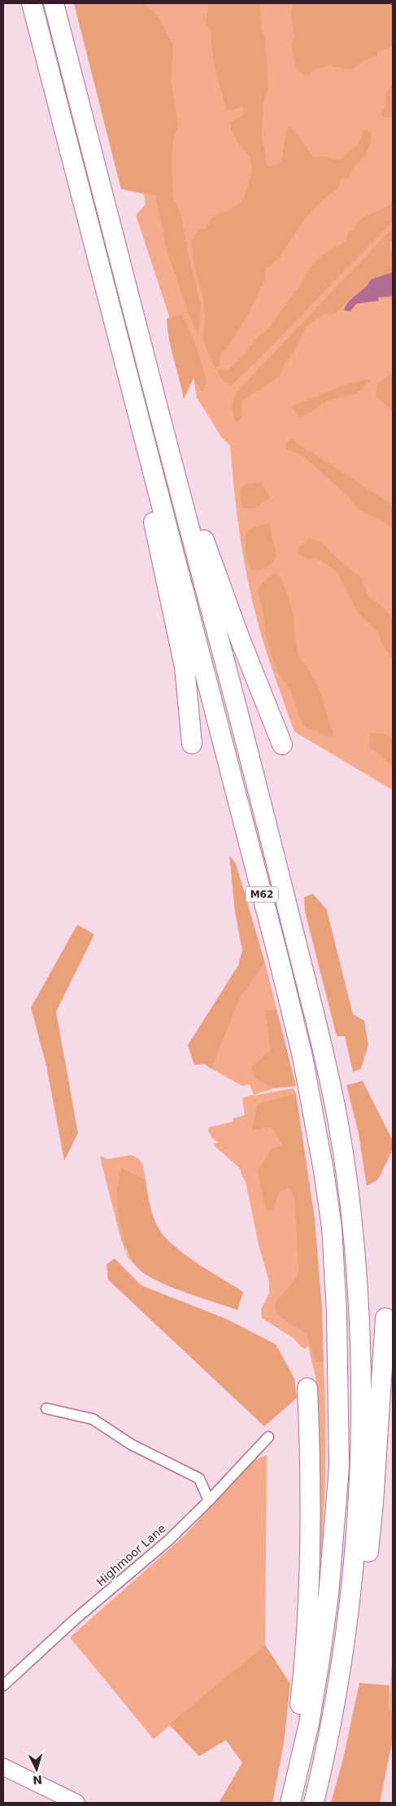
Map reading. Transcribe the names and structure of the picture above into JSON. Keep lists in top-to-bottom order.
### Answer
{
  "streets": {
    "highway": ["M62"],
    "street": ["Highmoor Lane"]
  },
  "north": "bottom"
}
